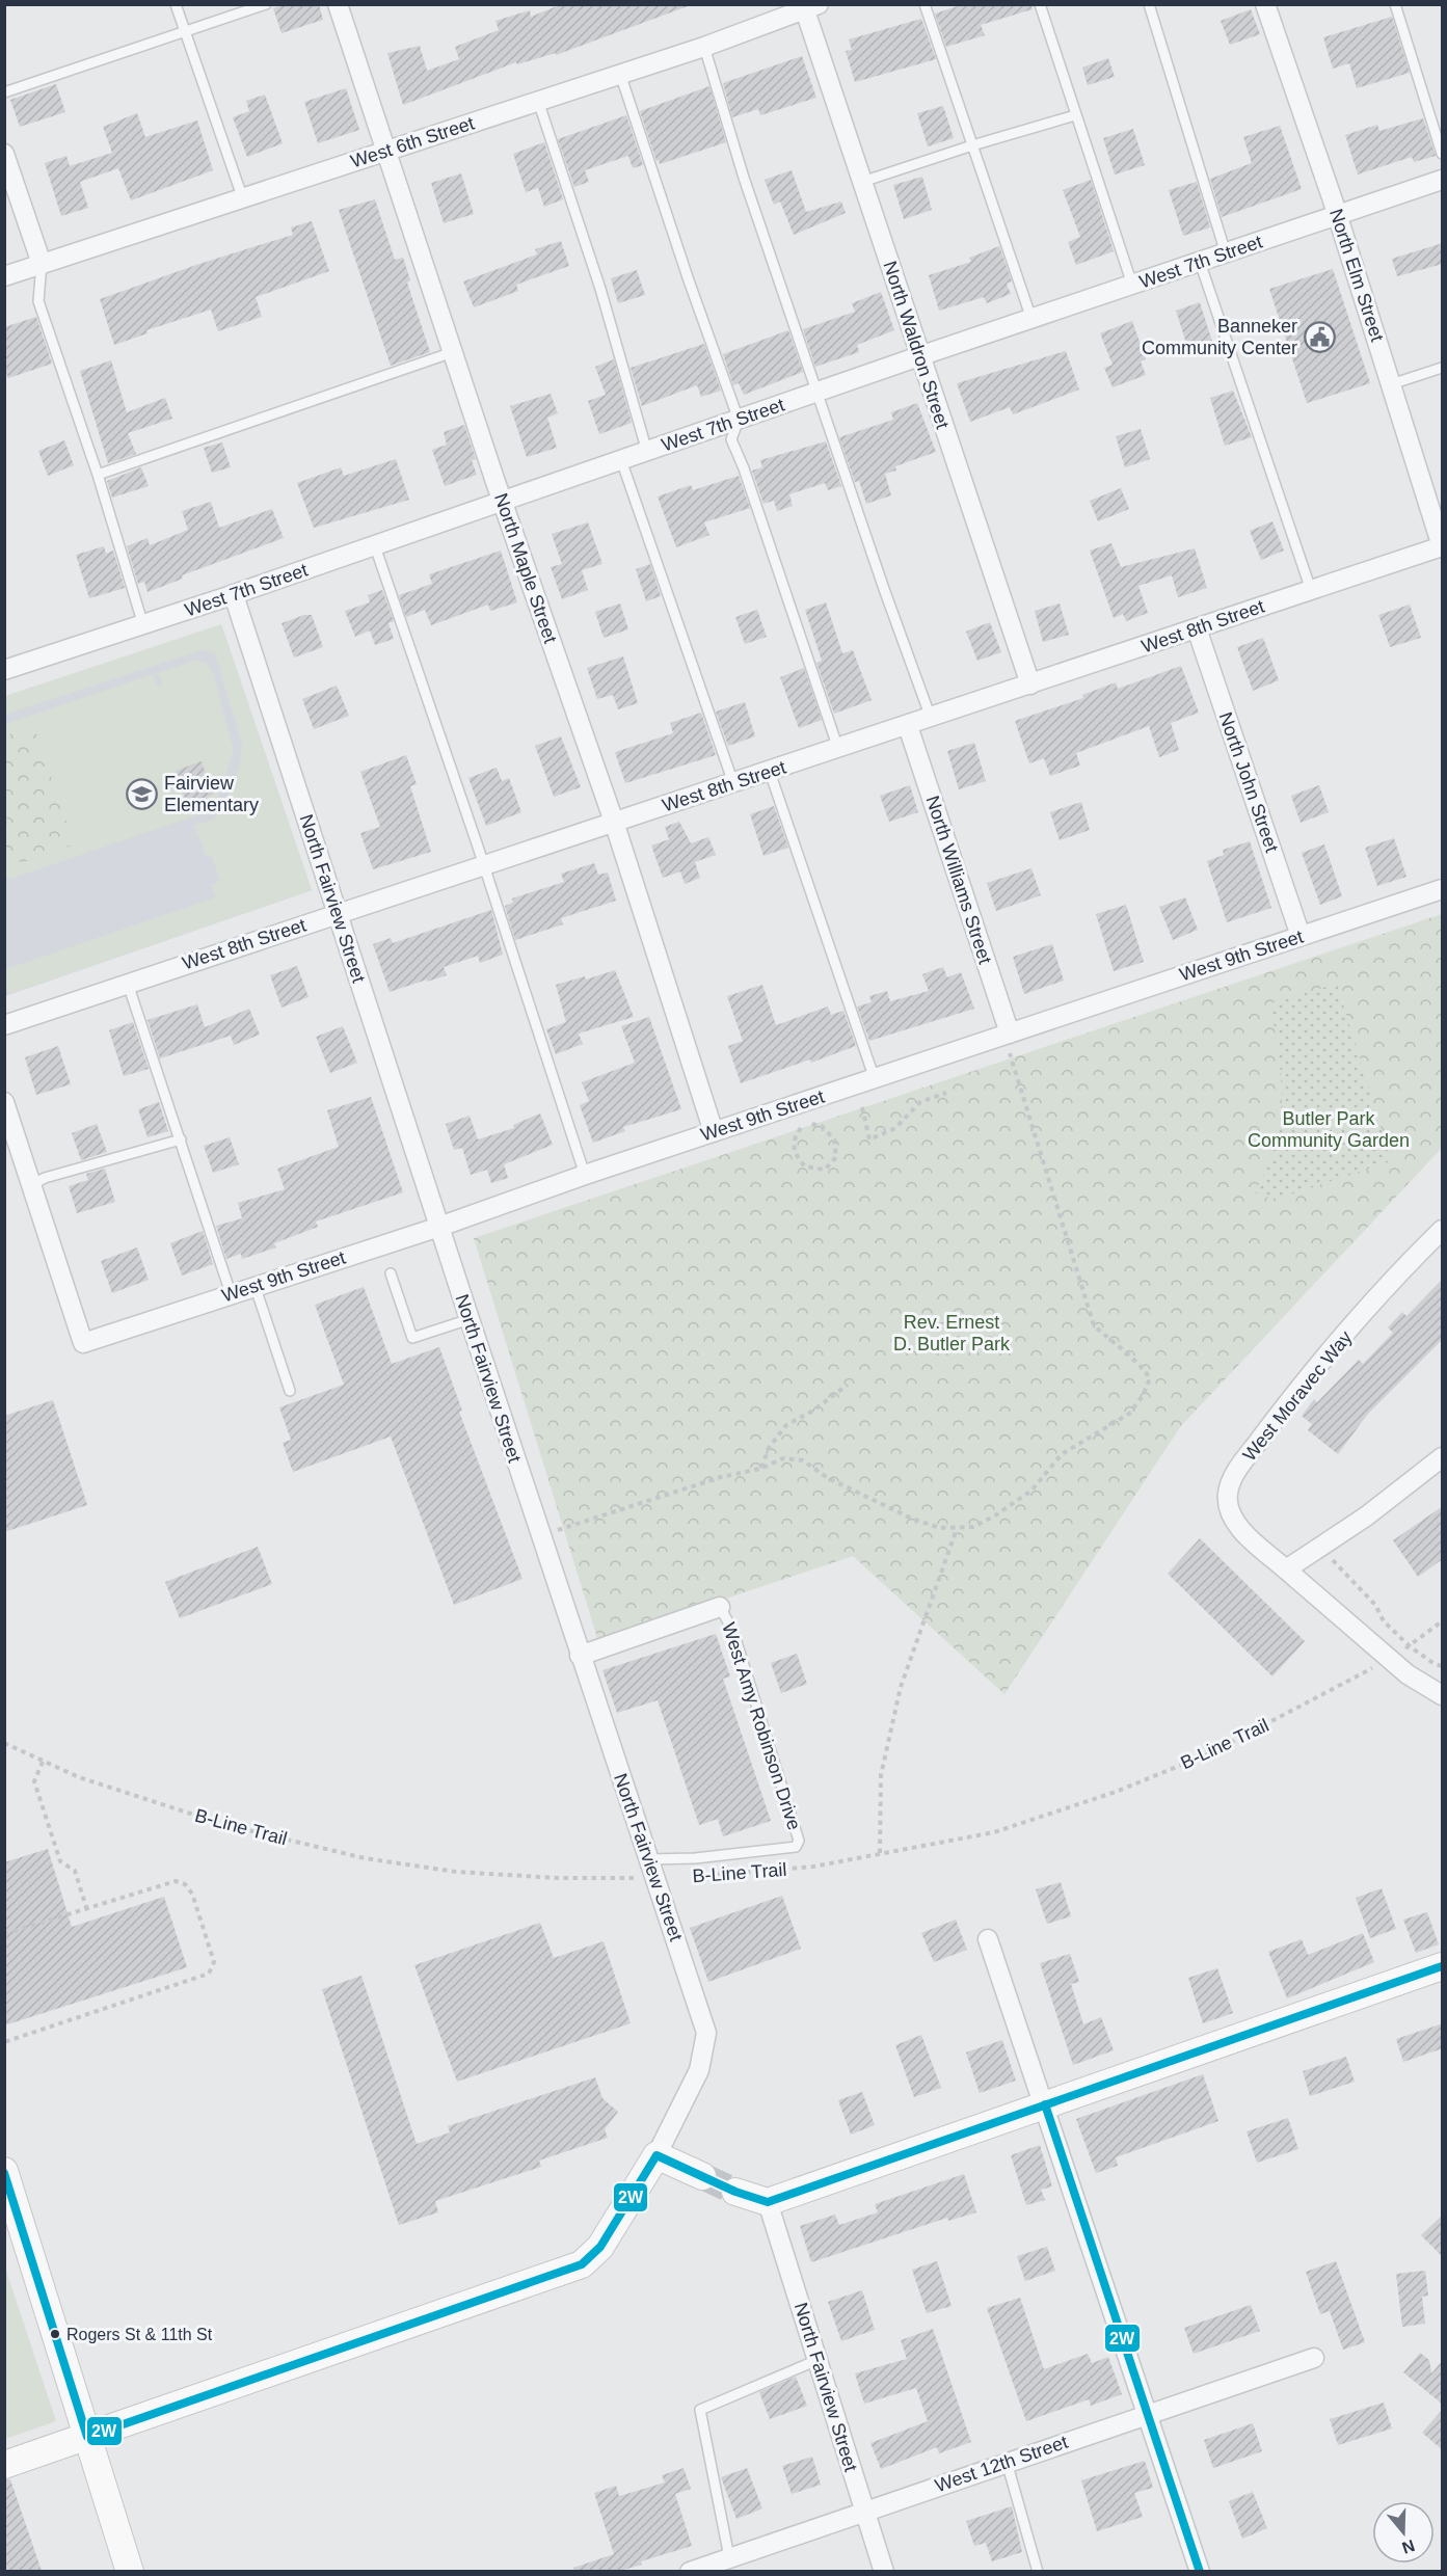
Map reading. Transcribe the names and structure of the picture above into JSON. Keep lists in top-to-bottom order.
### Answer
{
  "streets": {
    "street": [
      "West 6th Street",
      "West 7th Street",
      "North Elm Street",
      "North Waldron Street",
      "North Maple Street",
      "West 8th Street",
      "North John Street",
      "North Williams Street",
      "North Fairview Street",
      "West 9th Street",
      "West Moravec Way",
      "West 12th Street"
    ],
    "lane": ["West Amy Robinson Drive"],
    "path": ["B-Line Trail"]
  },
  "crossings": [
    ["West 6th Street", "North Waldron Street"],
    ["West 6th Street", "North Maple Street"],
    ["West 7th Street", "North Elm Street"],
    ["West 7th Street", "North Waldron Street"],
    ["West 7th Street", "North Maple Street"],
    ["West 7th Street", "North Fairview Street"],
    ["North Elm Street", "West 8th Street"],
    ["North Waldron Street", "West 8th Street"],
    ["North Maple Street", "West 8th Street"],
    ["North Maple Street", "West 9th Street"],
    ["West 8th Street", "North John Street"],
    ["West 8th Street", "North Williams Street"],
    ["West 8th Street", "North Fairview Street"],
    ["North John Street", "West 9th Street"],
    ["North Williams Street", "West 9th Street"],
    ["North Fairview Street", "West 9th Street"],
    ["North Fairview Street", "West Amy Robinson Drive"],
    ["North Fairview Street", "B-Line Trail"],
    ["North Fairview Street", "West 12th Street"],
    ["West Moravec Way", "B-Line Trail"]
  ],
  "parks": ["Butler Park Community Garden", "Rev. Ernest D. Butler Park"],
  "places": {
    "public building": ["Banneker Community Center"],
    "school or university": ["Fairview Elementary"],
    "other": ["Rogers St & 11th St"]
  },
  "lines": ["transit line 2W"],
  "north": "bottom"
}
